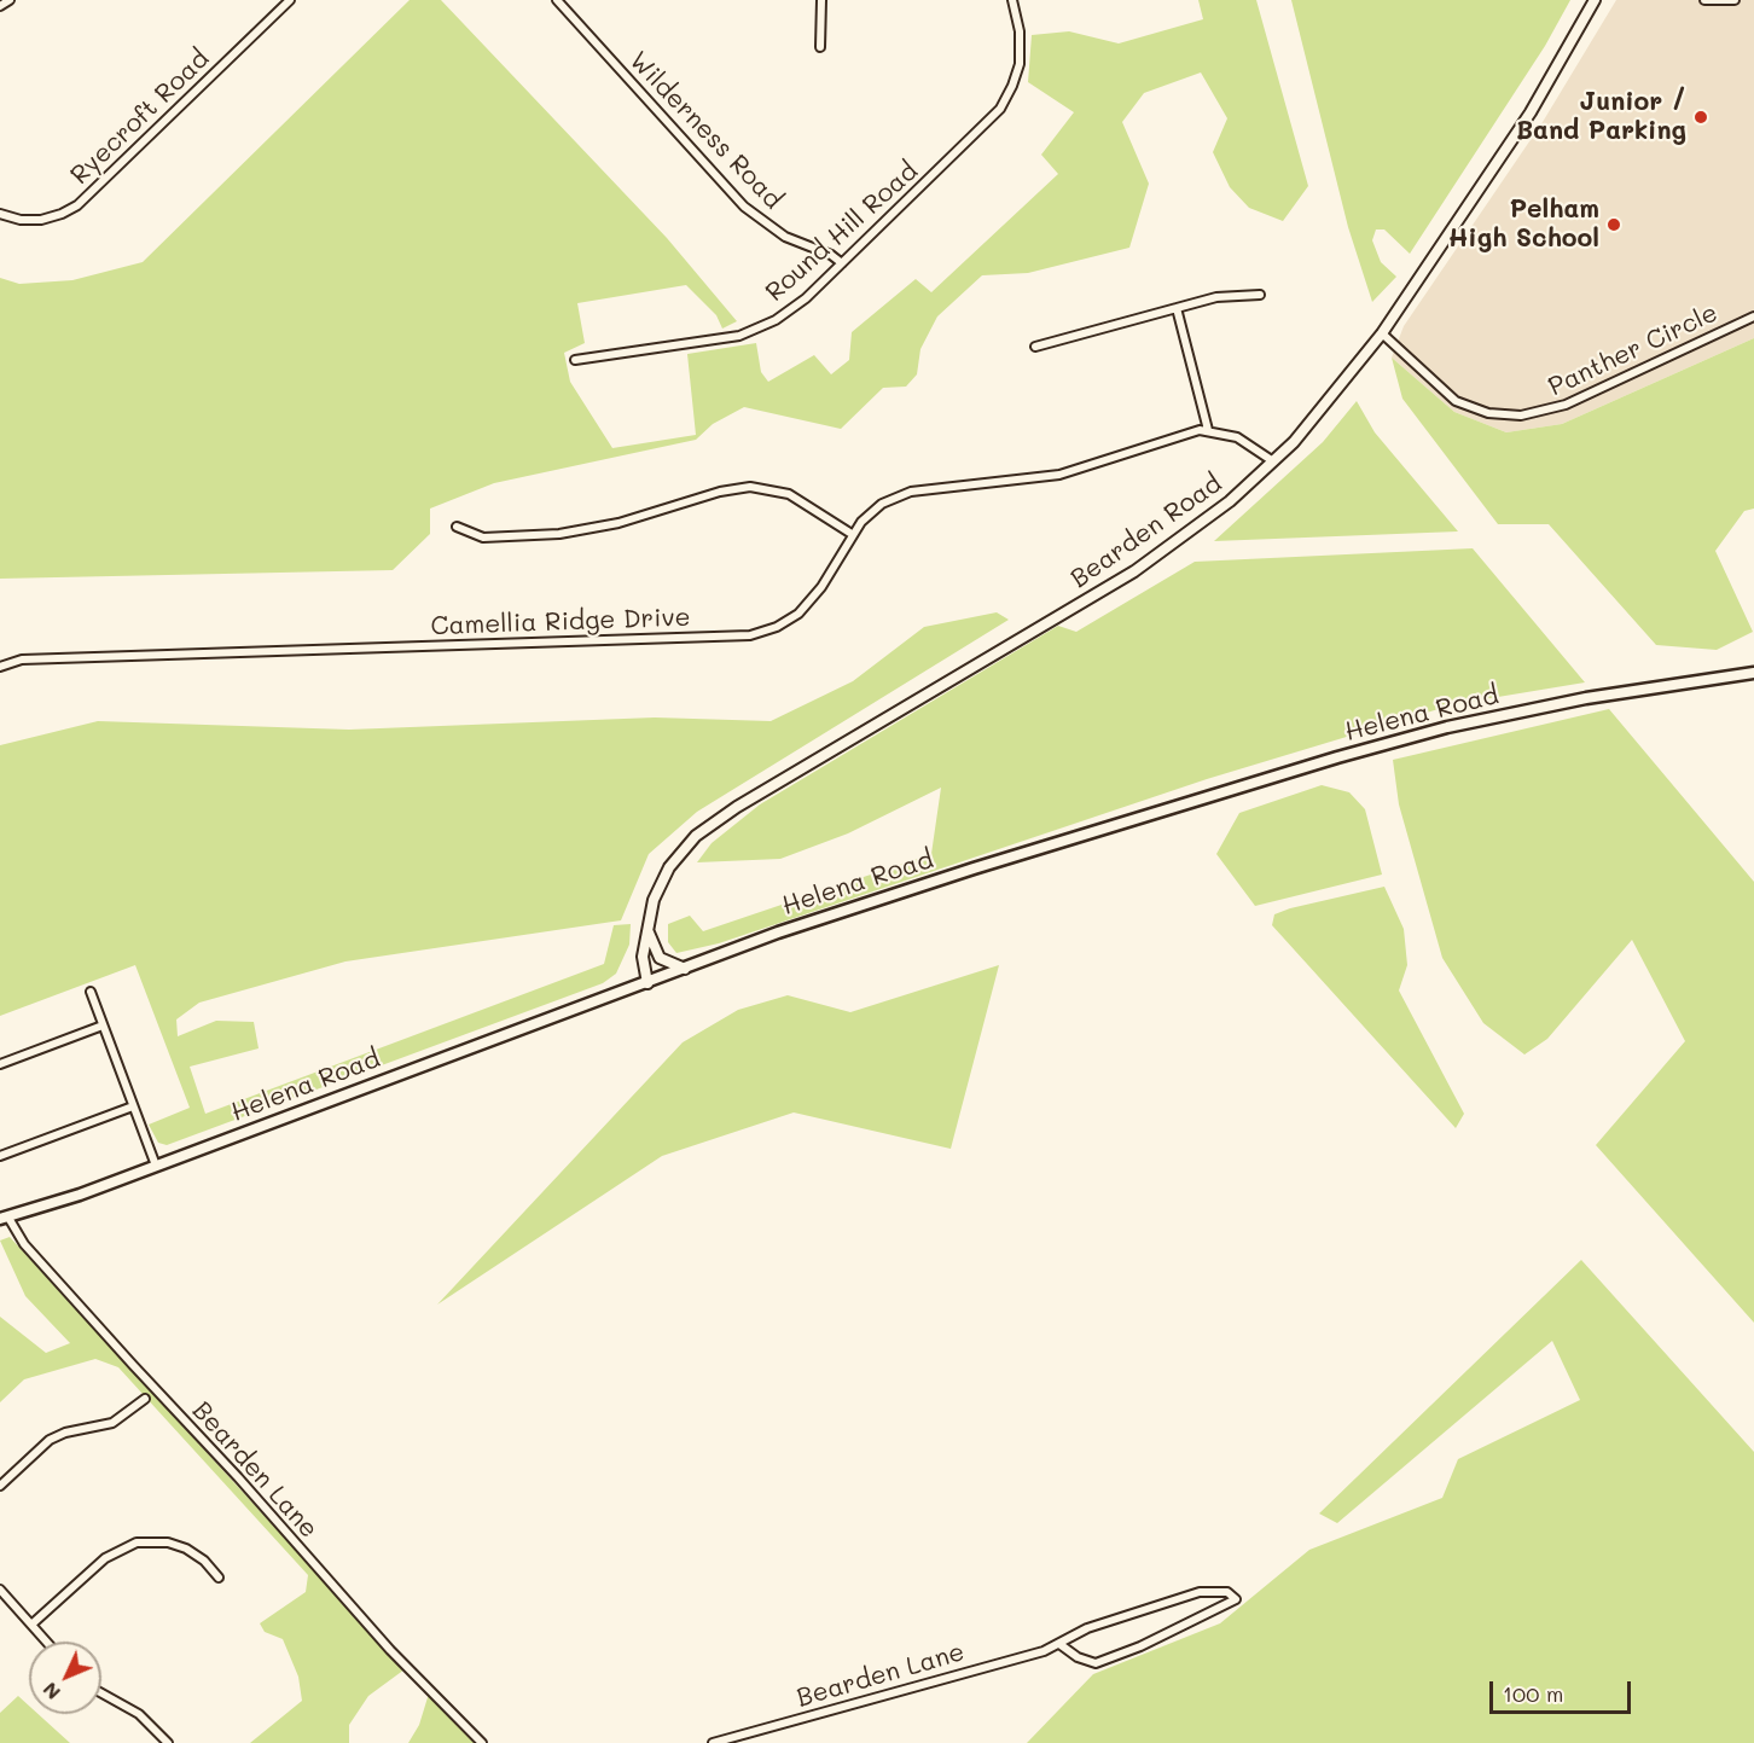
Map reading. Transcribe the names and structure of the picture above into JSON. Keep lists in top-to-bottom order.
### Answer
{
  "streets": {
    "main road": ["Helena Road"],
    "street": [
      "Ryecroft Road",
      "Wilderness Road",
      "Round Hill Road",
      "Panther Circle",
      "Bearden Road",
      "Camellia Ridge Drive",
      "Bearden Lane"
    ]
  },
  "crossings": [
    ["Wilderness Road", "Round Hill Road"],
    ["Panther Circle", "Bearden Road"],
    ["Bearden Road", "Helena Road"],
    ["Helena Road", "Bearden Lane"]
  ],
  "places": ["Junior / Band Parking", "Pelham High School"],
  "scale_bar": "100 m",
  "north": "bottom left"
}
